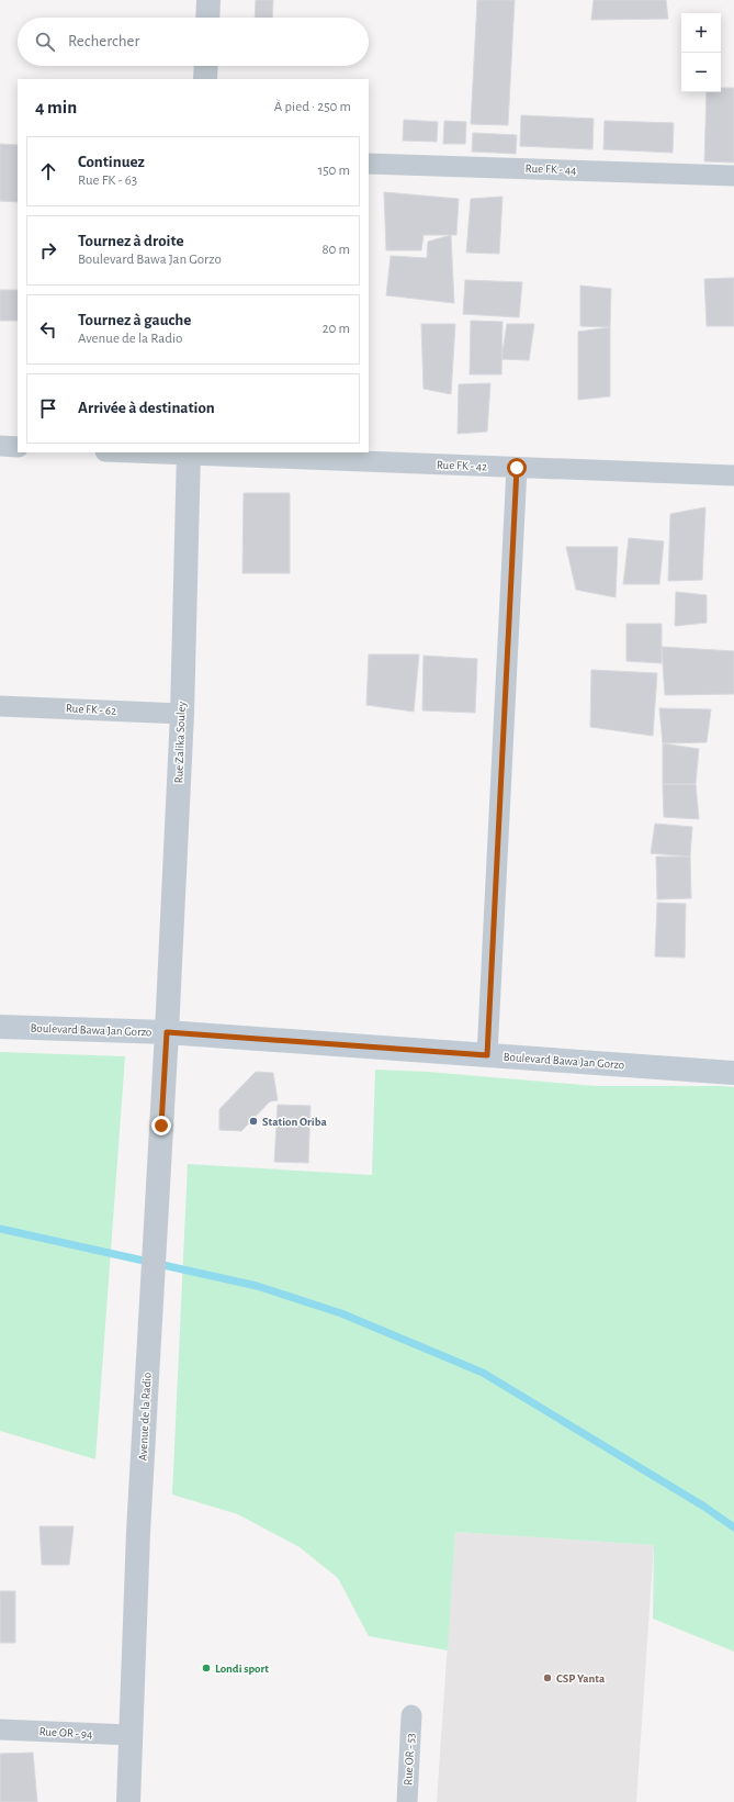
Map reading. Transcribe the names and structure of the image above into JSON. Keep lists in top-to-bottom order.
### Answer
{
  "streets": {
    "main road": ["Boulevard Bawa Jan Gorzo"],
    "street": [
      "Rue FK - 44",
      "Rue FK - 42",
      "Rue FK - 62",
      "Rue Zalika Souley",
      "Avenue de la Radio",
      "Rue OR - 94",
      "Rue OR - 53"
    ]
  },
  "crossings": [
    ["Rue FK - 42", "Rue Zalika Souley"],
    ["Rue FK - 62", "Rue Zalika Souley"],
    ["Rue Zalika Souley", "Boulevard Bawa Jan Gorzo"],
    ["Rue Zalika Souley", "Avenue de la Radio"],
    ["Boulevard Bawa Jan Gorzo", "Avenue de la Radio"],
    ["Avenue de la Radio", "Rue OR - 94"]
  ],
  "places": ["Station Oriba", "Londi sport", "CSP Yanta"],
  "page": {
    "map_buttons": ["+", "−"],
    "search": "Rechercher",
    "heading": ["4 min", "À pied · 250 m"],
    "list": [
      ["Continuez", "Rue FK - 63", "150 m"],
      ["Tournez à droite", "Boulevard Bawa Jan Gorzo", "80 m"],
      ["Tournez à gauche", "Avenue de la Radio", "20 m"],
      "Arrivée à destination"
    ]
  }
}
